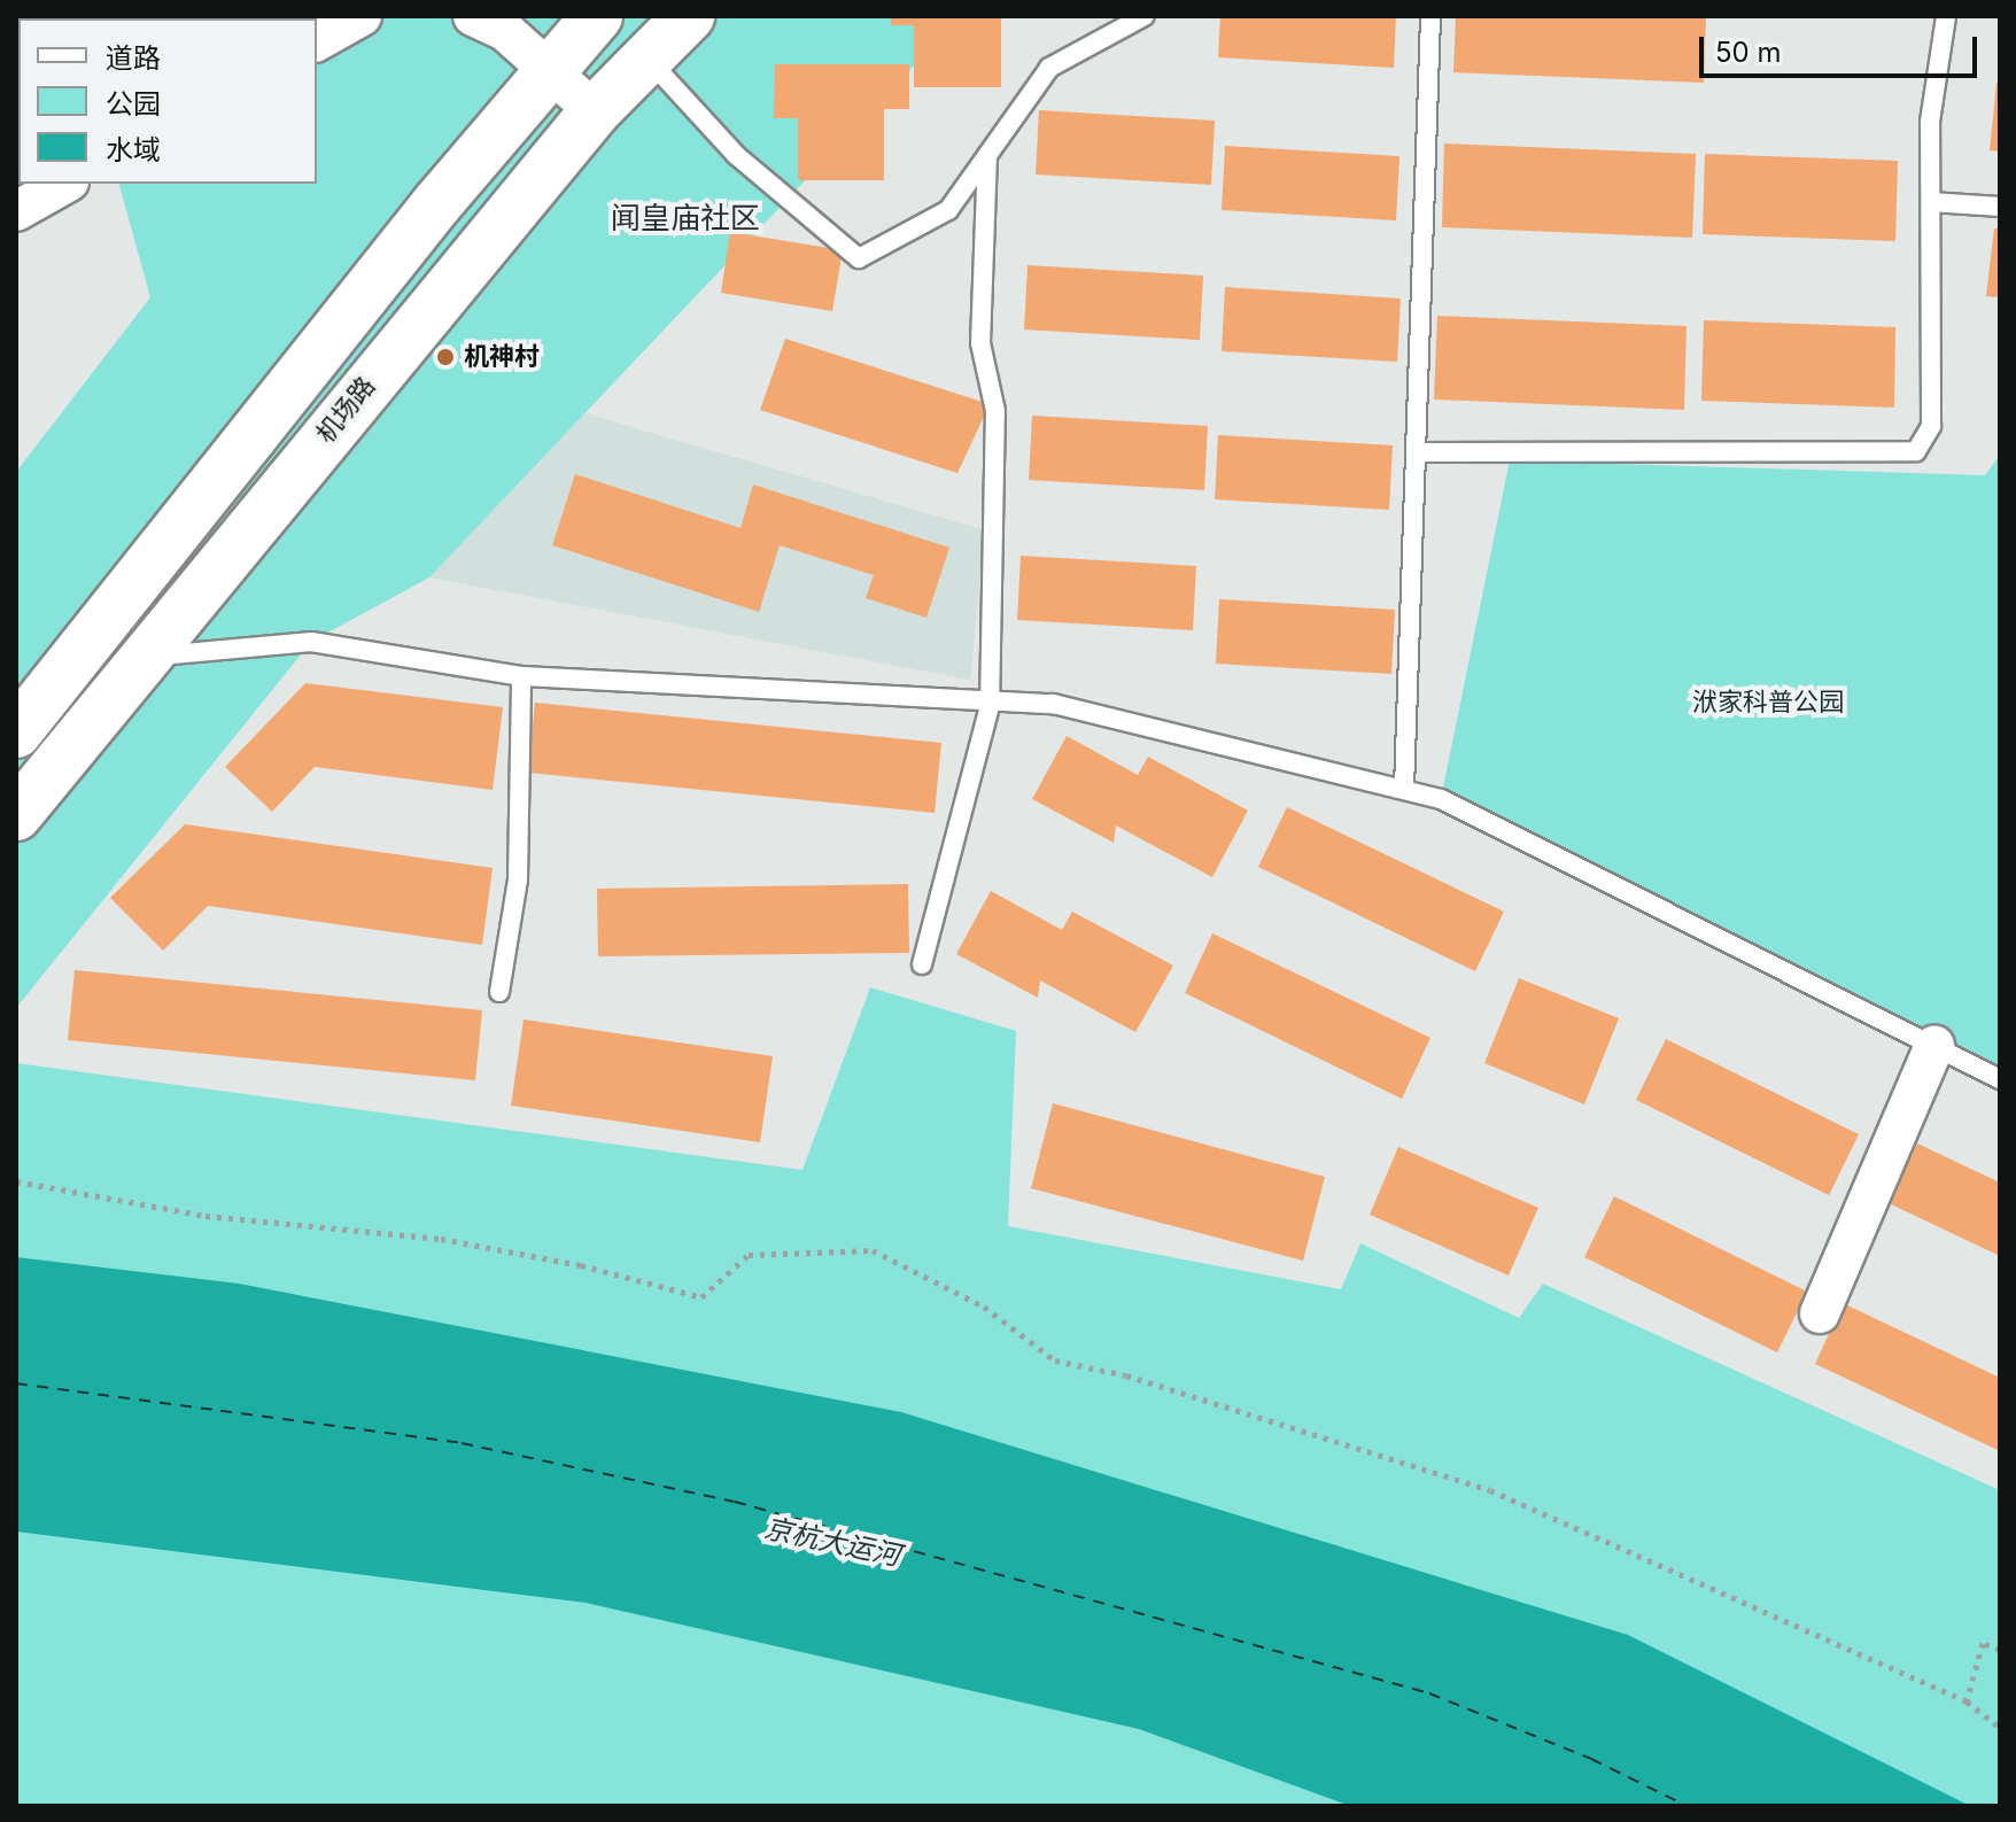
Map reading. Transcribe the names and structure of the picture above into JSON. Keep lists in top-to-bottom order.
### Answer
{
  "streets": {
    "main road": ["机场路"]
  },
  "districts": ["闻皇庙社区"],
  "water": ["京杭大运河"],
  "parks": ["洑家科普公园"],
  "places": ["机神村"],
  "legend": ["道路", "公园", "水域"],
  "scale_bar": "50 m"
}
